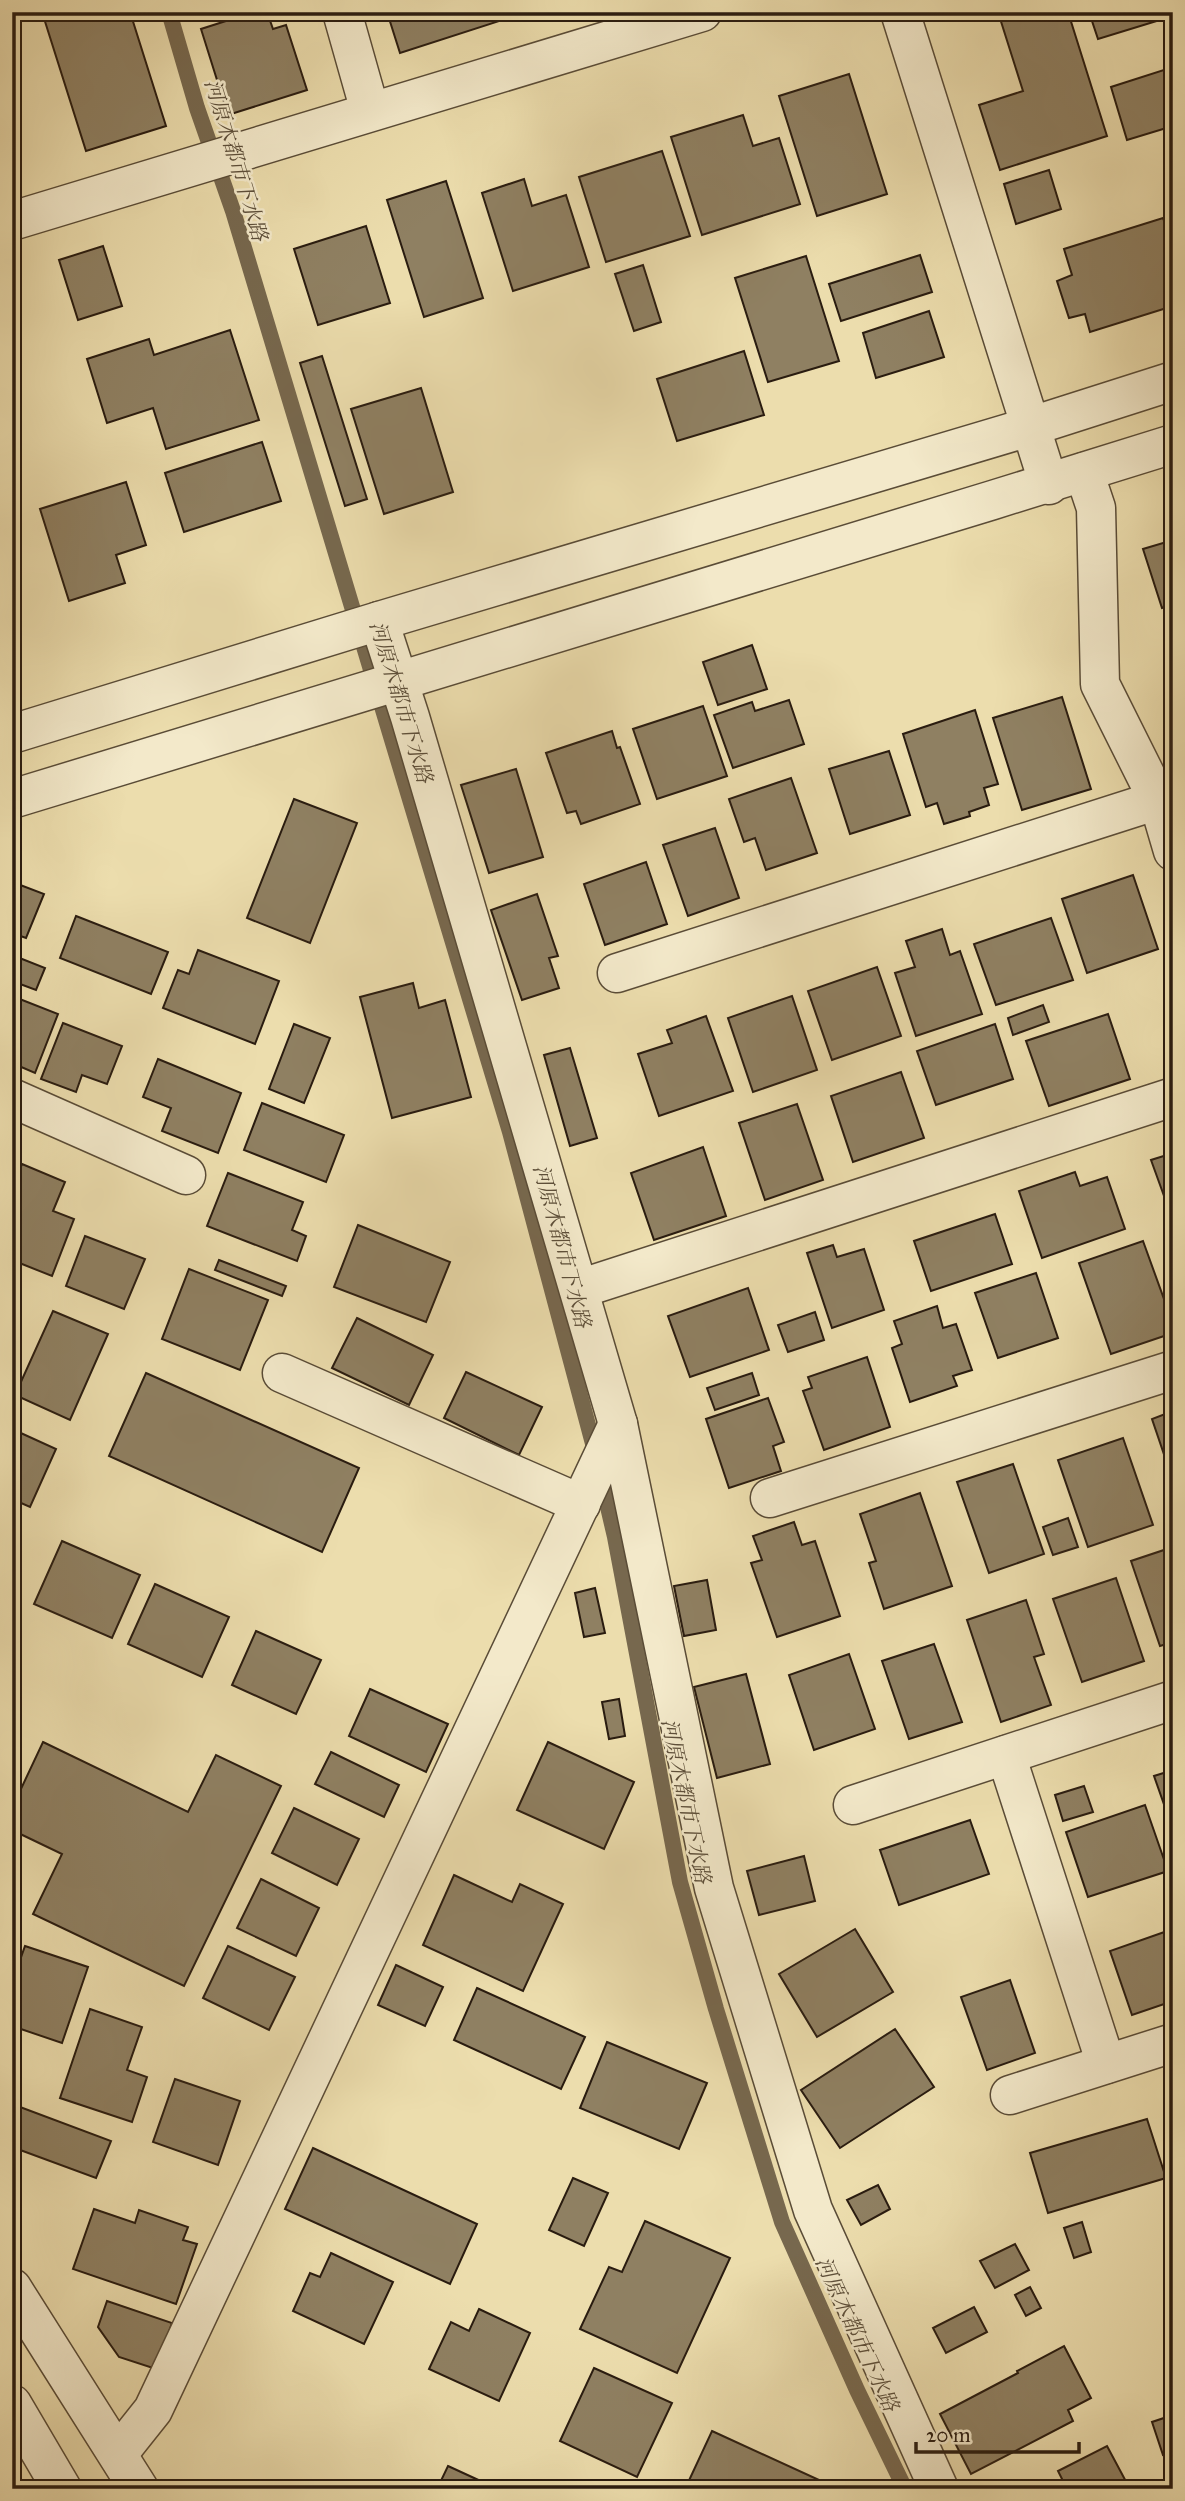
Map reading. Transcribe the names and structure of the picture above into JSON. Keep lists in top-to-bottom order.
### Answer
{
  "water": ["河原木都市下水路"],
  "scale_bar": "20 m"
}
